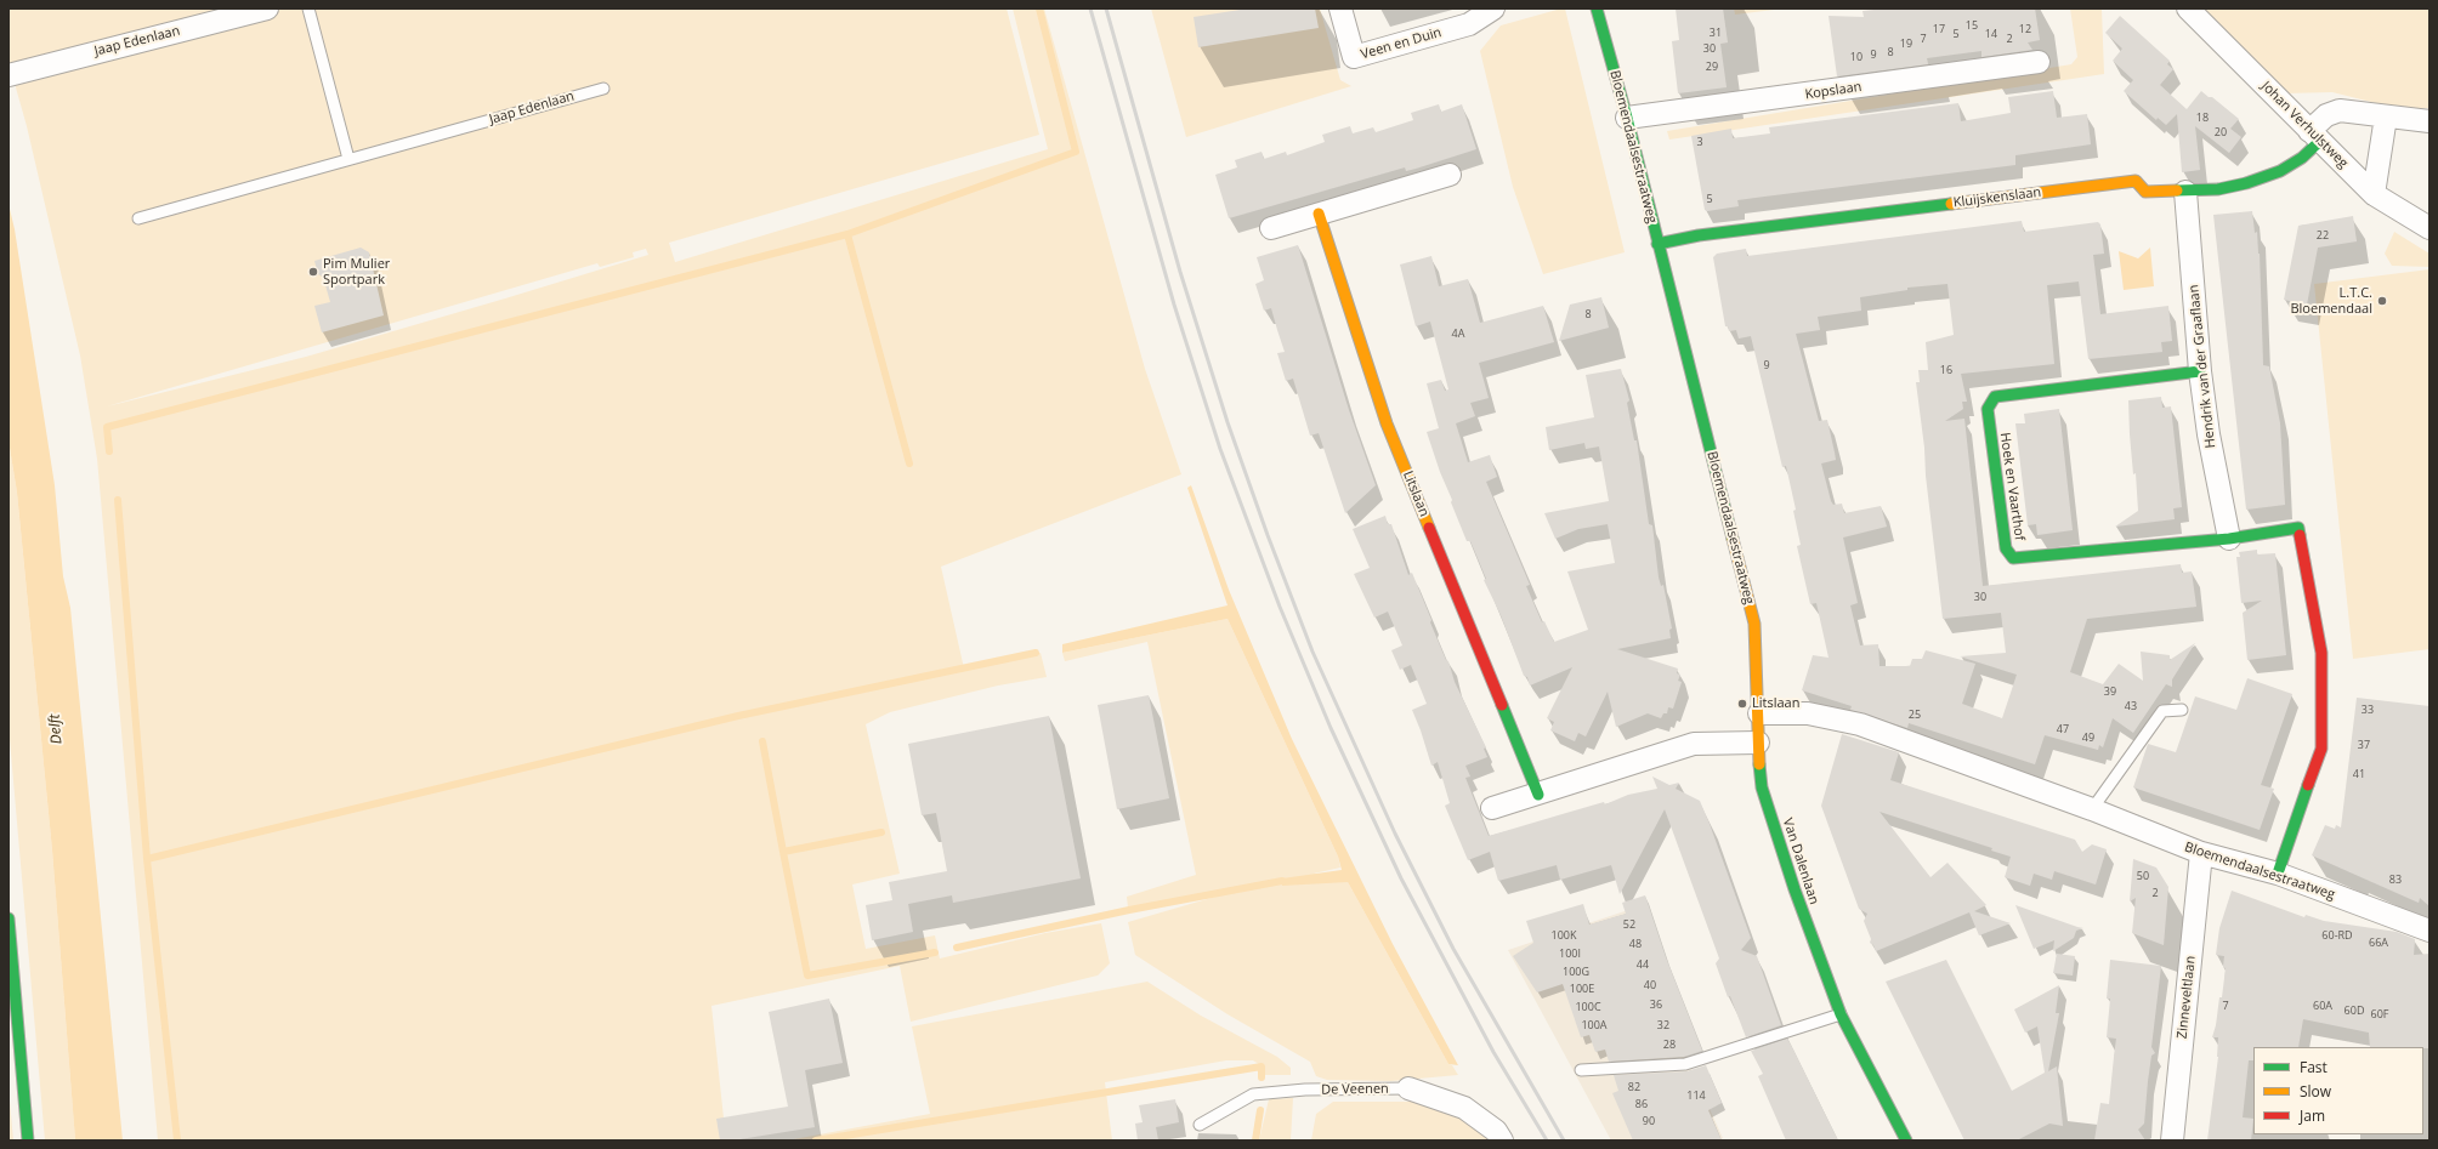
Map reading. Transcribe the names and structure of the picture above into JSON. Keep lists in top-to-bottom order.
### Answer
{
  "streets": {
    "street": [
      "Jaap Edenlaan",
      "Veen en Duin",
      "Kopslaan",
      "Johan Verhulstweg",
      "Bloemendaalsestraatweg",
      "Kluijskenslaan",
      "Hendrik van der Graaflaan",
      "Hoek en Vaarthof",
      "Litslaan",
      "Van Dalenlaan",
      "Zinneveltlaan",
      "De Veenen"
    ]
  },
  "crossings": [
    ["Kopslaan", "Bloemendaalsestraatweg"],
    ["Johan Verhulstweg", "Kluijskenslaan"],
    ["Bloemendaalsestraatweg", "Kluijskenslaan"],
    ["Bloemendaalsestraatweg", "Hoek en Vaarthof"],
    ["Bloemendaalsestraatweg", "Van Dalenlaan"],
    ["Bloemendaalsestraatweg", "Zinneveltlaan"],
    ["Kluijskenslaan", "Hendrik van der Graaflaan"],
    ["Hendrik van der Graaflaan", "Hoek en Vaarthof"]
  ],
  "water": ["Delft"],
  "places": ["Pim Mulier Sportpark", "L.T.C. Bloemendaal", "Litslaan"],
  "house_numbers": [
    "15",
    "17",
    "12",
    "31",
    "5",
    "14",
    "7",
    "2",
    "19",
    "30",
    "8",
    "9",
    "10",
    "29",
    "18",
    "20",
    "3",
    "5",
    "22",
    "8",
    "4A",
    "9",
    "16",
    "30",
    "39",
    "43",
    "33",
    "25",
    "47",
    "49",
    "37",
    "41",
    "50",
    "83",
    "2",
    "52",
    "100K",
    "60-RD",
    "66A",
    "48",
    "100I",
    "44",
    "100G",
    "40",
    "100E",
    "36",
    "7",
    "60A",
    "100C",
    "60D",
    "60F",
    "100A",
    "32",
    "28",
    "82",
    "114",
    "86",
    "90"
  ],
  "legend": ["Fast", "Slow", "Jam"]
}
